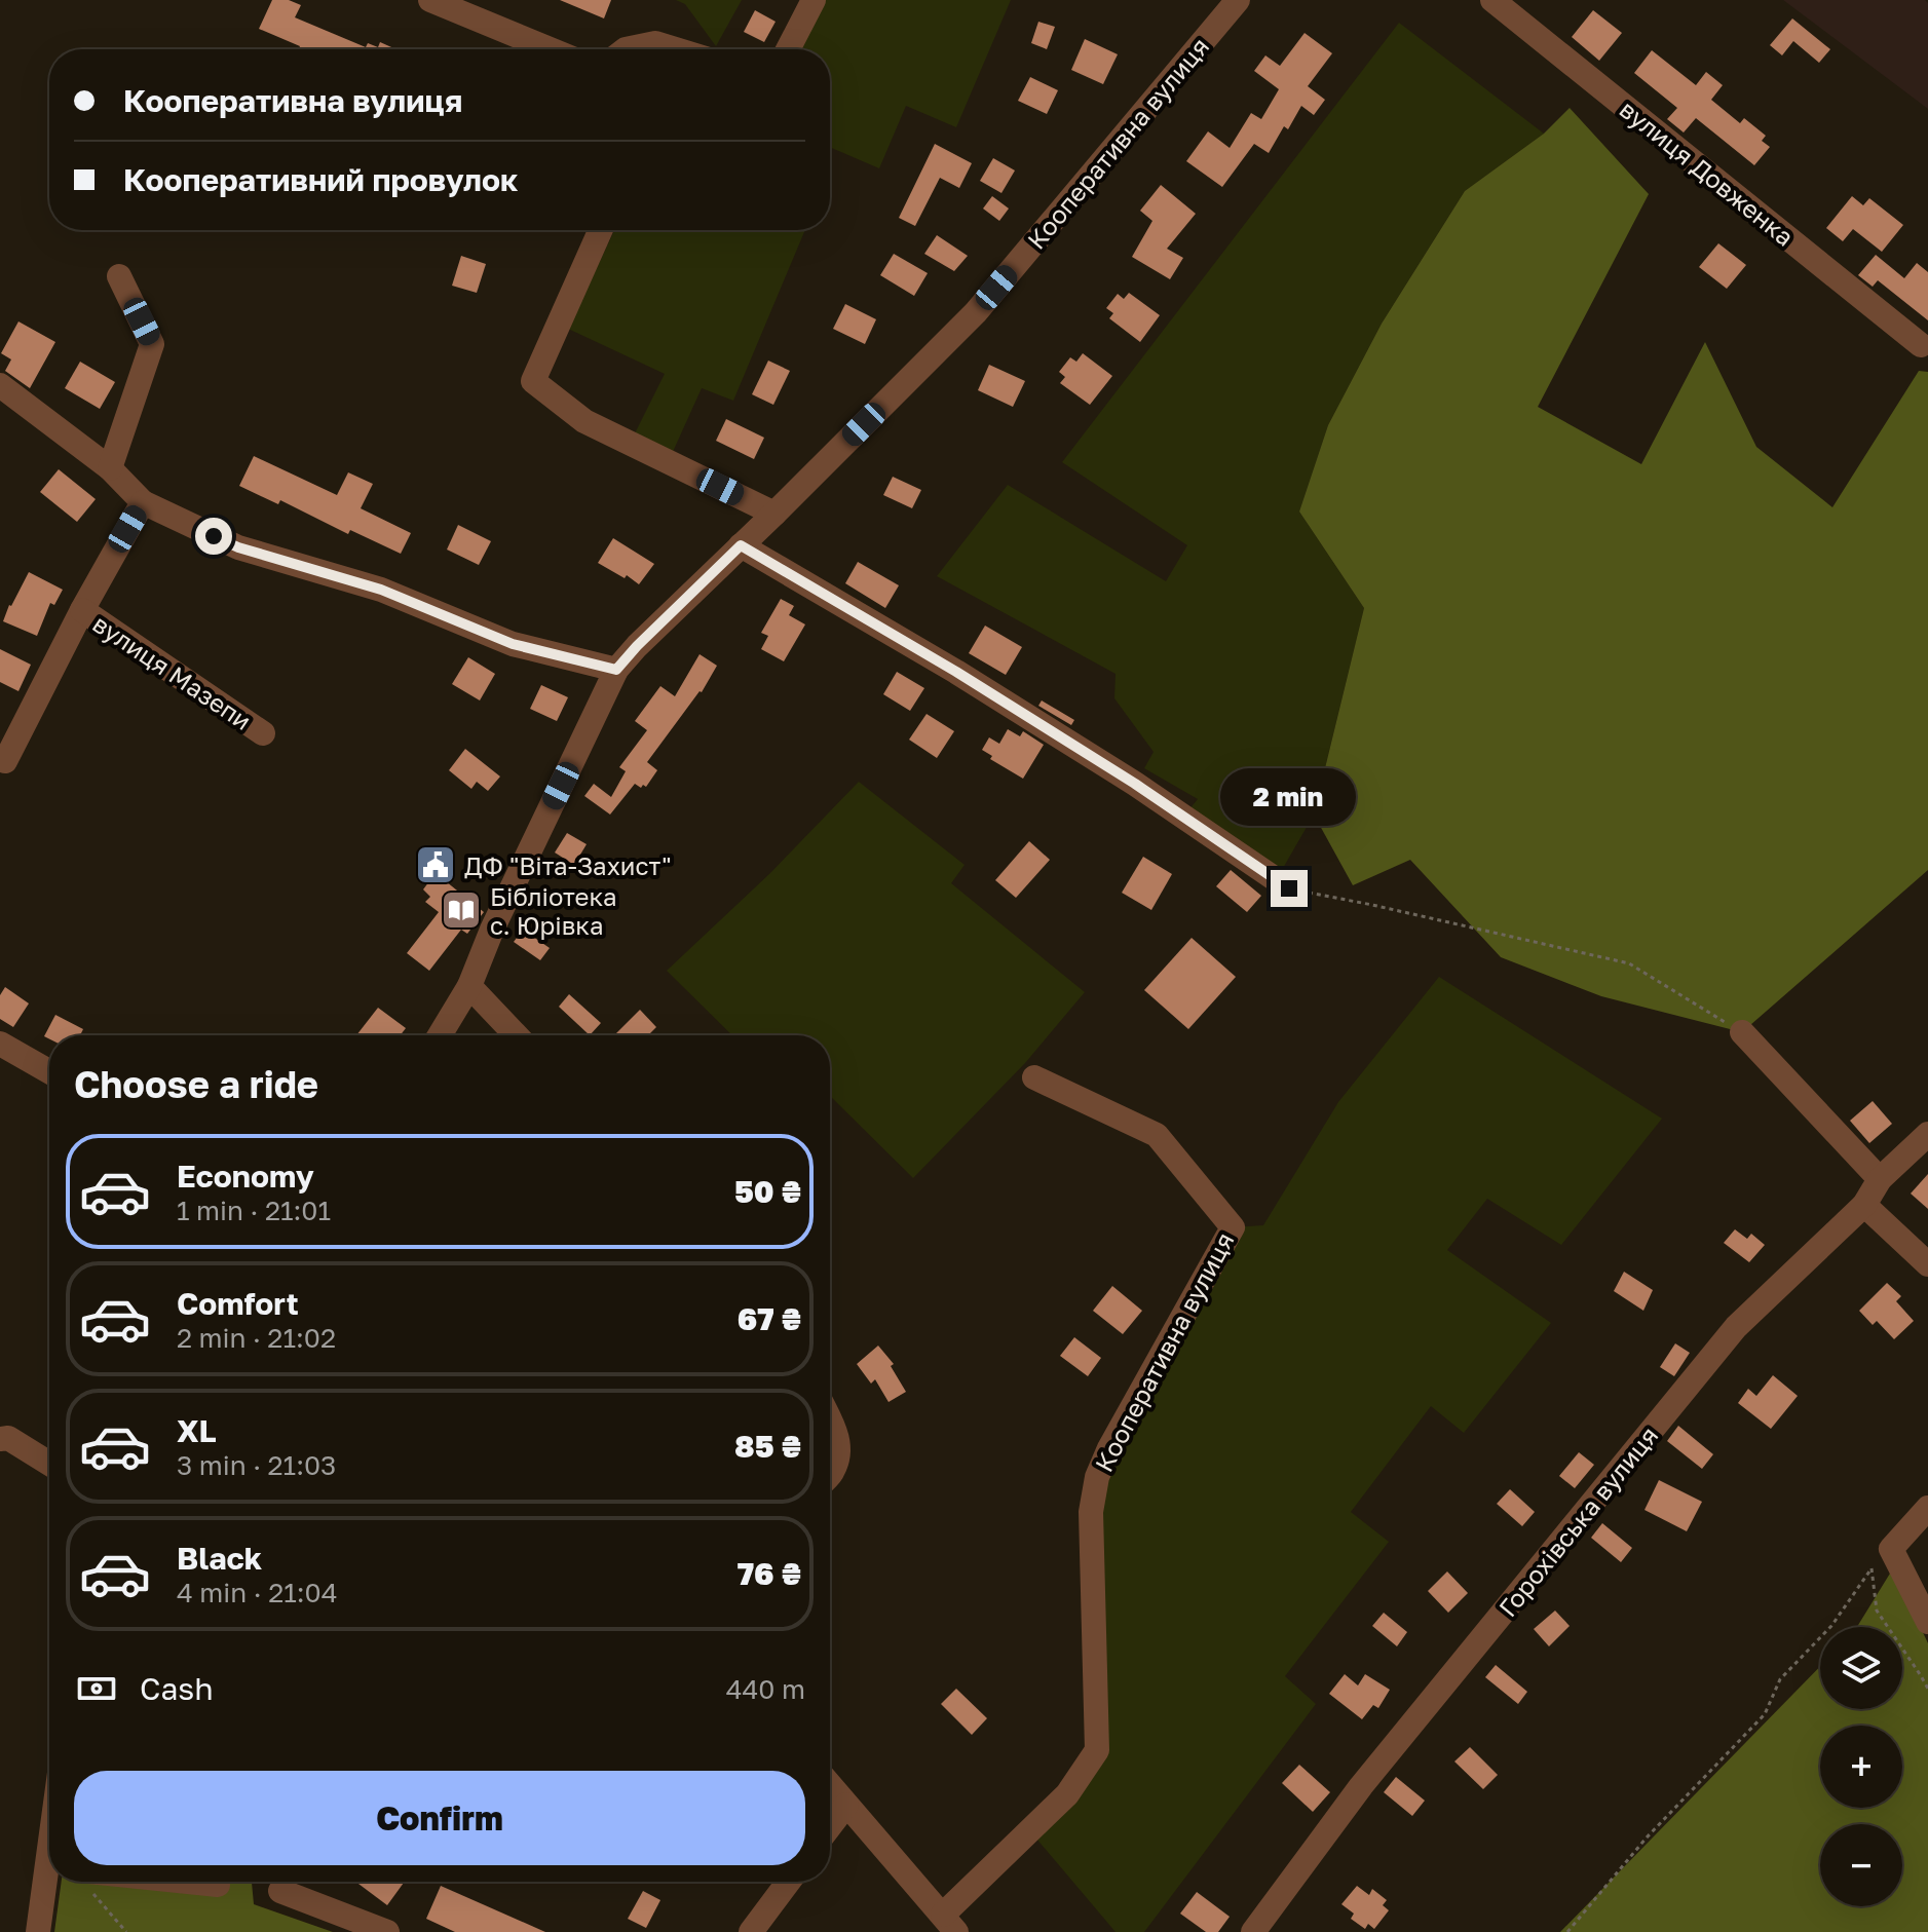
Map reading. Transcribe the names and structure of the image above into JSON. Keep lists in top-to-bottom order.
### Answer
{
  "streets": {
    "street": [
      "Кооперативна вулиця",
      "вулиця Довженка",
      "вулиця Мазепи",
      "Горохівська вулиця"
    ]
  },
  "places": {
    "public building": ["ДФ \"Віта-Захист\""],
    "library": ["Бібліотека с. Юрівка"]
  },
  "page": {
    "banner": ["Кооперативна вулиця", "Кооперативний провулок"],
    "bubble": "2 min",
    "heading": "Choose a ride",
    "list": [
      {
        "name": "Economy",
        "note": "1 min · 21:01",
        "value": "50 ₴"
      },
      {
        "name": "Comfort",
        "note": "2 min · 21:02",
        "value": "67 ₴"
      },
      {
        "name": "XL",
        "note": "3 min · 21:03",
        "value": "85 ₴"
      },
      {
        "name": "Black",
        "note": "4 min · 21:04",
        "value": "76 ₴"
      }
    ],
    "map_buttons": ["+", "−"],
    "pay": ["Cash", "440 m"],
    "buttons": "Confirm"
  }
}
